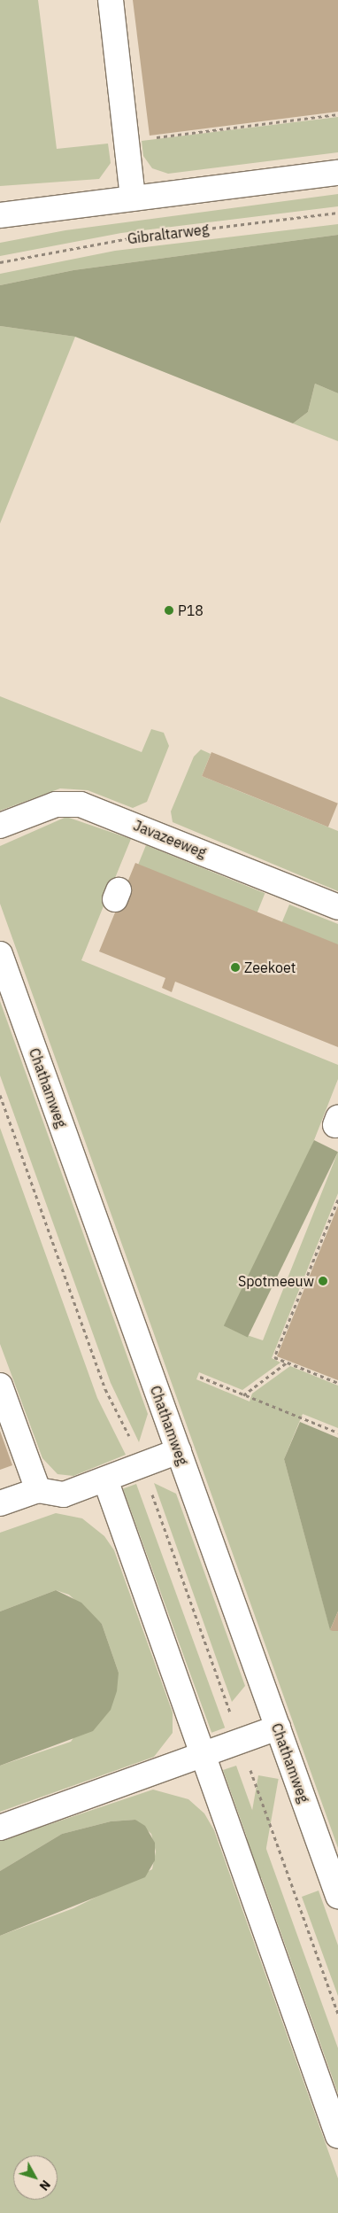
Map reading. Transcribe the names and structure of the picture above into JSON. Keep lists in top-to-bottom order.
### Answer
{
  "streets": {
    "street": ["Javazeeweg", "Chathamweg"],
    "path": ["Gibraltarweg"]
  },
  "places": ["P18", "Zeekoet", "Spotmeeuw"],
  "north": "bottom right"
}
